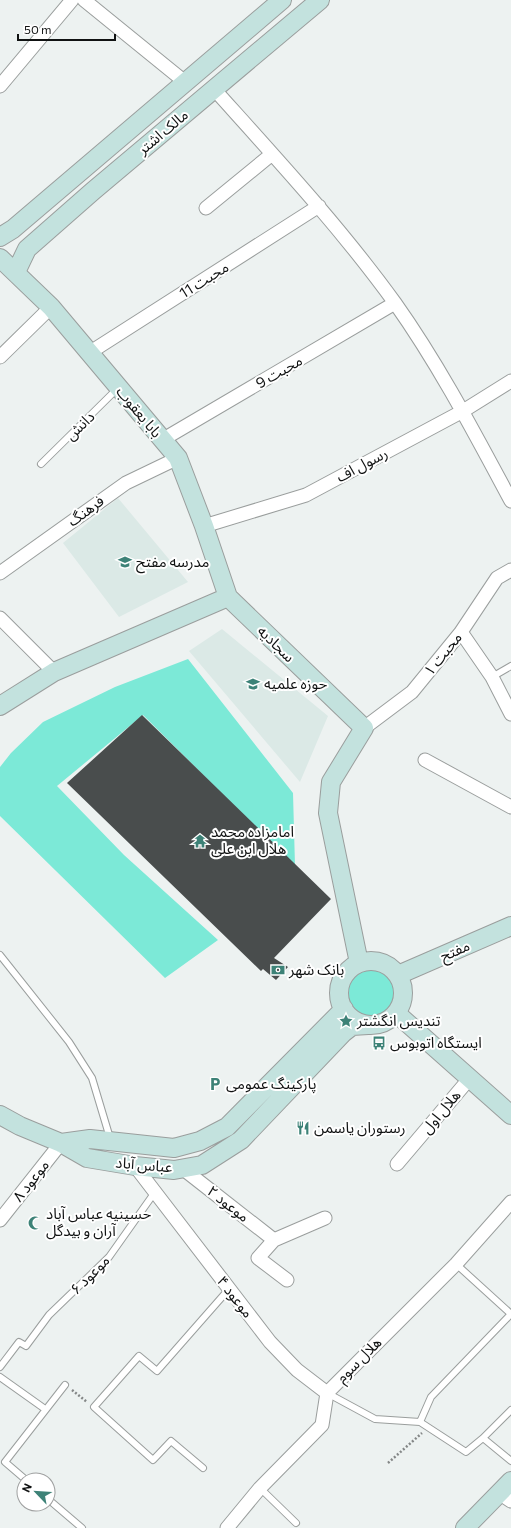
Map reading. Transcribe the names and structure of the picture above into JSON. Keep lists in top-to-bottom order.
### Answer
{
  "streets": {
    "main road": [
      "مالک اشتر",
      "بابا یعقوب",
      "سجادیه",
      "مفتح",
      "عباس آباد"
    ],
    "street": [
      "محبت 11",
      "محبت 9",
      "رسول اف",
      "فرهنگ",
      "محبت ۱",
      "هلال اول",
      "موعود ۸",
      "موعود ۲",
      "موعود ۴",
      "هلال سوم"
    ],
    "lane": ["دانش", "موعود ۶"]
  },
  "crossings": [
    ["مالک اشتر", "بابا یعقوب"],
    ["محبت 11", "بابا یعقوب"],
    ["محبت 9", "بابا یعقوب"],
    ["بابا یعقوب", "دانش"],
    ["بابا یعقوب", "رسول اف"],
    ["بابا یعقوب", "فرهنگ"],
    ["بابا یعقوب", "سجادیه"],
    ["سجادیه", "محبت ۱"],
    ["مفتح", "عباس آباد"],
    ["عباس آباد", "موعود ۸"],
    ["عباس آباد", "موعود ۲"],
    ["عباس آباد", "موعود ۴"],
    ["موعود ۶", "موعود ۴"],
    ["موعود ۴", "هلال سوم"]
  ],
  "places": {
    "school or university": ["مدرسه مفتح", "حوزه علمیه"],
    "temple": ["امامزاده محمد هلال ابن علی"],
    "bank": ["بانک شهر"],
    "place": ["تندیس انگشتر"],
    "bus stop": ["ایستگاه اتوبوس"],
    "parking": ["پارکینگ عمومی"],
    "restaurant": ["رستوران یاسمن"],
    "mosque": ["حسینیه عباس آباد آران و بیدگل"]
  },
  "scale_bar": "50 m",
  "north": "top left"
}
